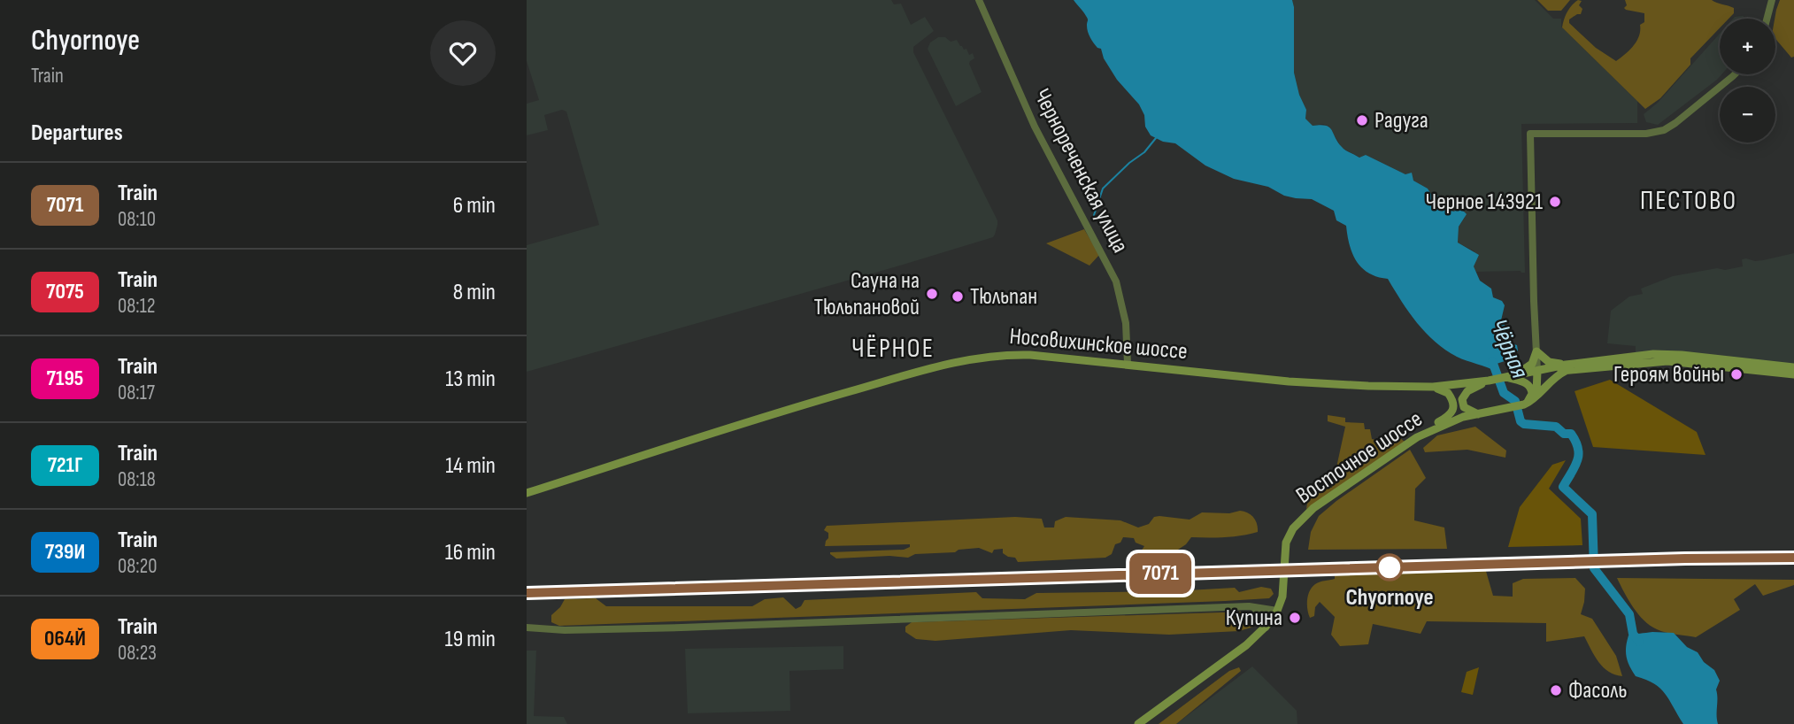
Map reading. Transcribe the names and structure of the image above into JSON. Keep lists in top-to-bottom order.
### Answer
{
  "streets": {
    "main road": ["Носовихинское шоссе", "Восточное шоссе"],
    "street": ["Чернореченская улица"]
  },
  "crossings": [
    ["Чернореченская улица", "Носовихинское шоссе"],
    ["Носовихинское шоссе", "Восточное шоссе"]
  ],
  "districts": ["ПЕСТОВО", "ЧЁРНОЕ"],
  "water": ["Чёрная"],
  "places": [
    "Радуга",
    "Черное 143921",
    "Сауна на Тюльпановой",
    "Тюльпан",
    "Героям войны",
    "Chyornoye",
    "Купина",
    "Фасоль"
  ],
  "page": {
    "heading": [
      ["Chyornoye", "Train"],
      "Departures"
    ],
    "on_map": "7071",
    "map_buttons": ["+", "−"],
    "list": [
      {
        "mark": "7071",
        "name": "Train",
        "note": "08:10",
        "value": "6 min"
      },
      {
        "mark": "7075",
        "name": "Train",
        "note": "08:12",
        "value": "8 min"
      },
      {
        "mark": "7195",
        "name": "Train",
        "note": "08:17",
        "value": "13 min"
      },
      {
        "mark": "721Г",
        "name": "Train",
        "note": "08:18",
        "value": "14 min"
      },
      {
        "mark": "739И",
        "name": "Train",
        "note": "08:20",
        "value": "16 min"
      },
      {
        "mark": "064Й",
        "name": "Train",
        "note": "08:23",
        "value": "19 min"
      }
    ]
  }
}
